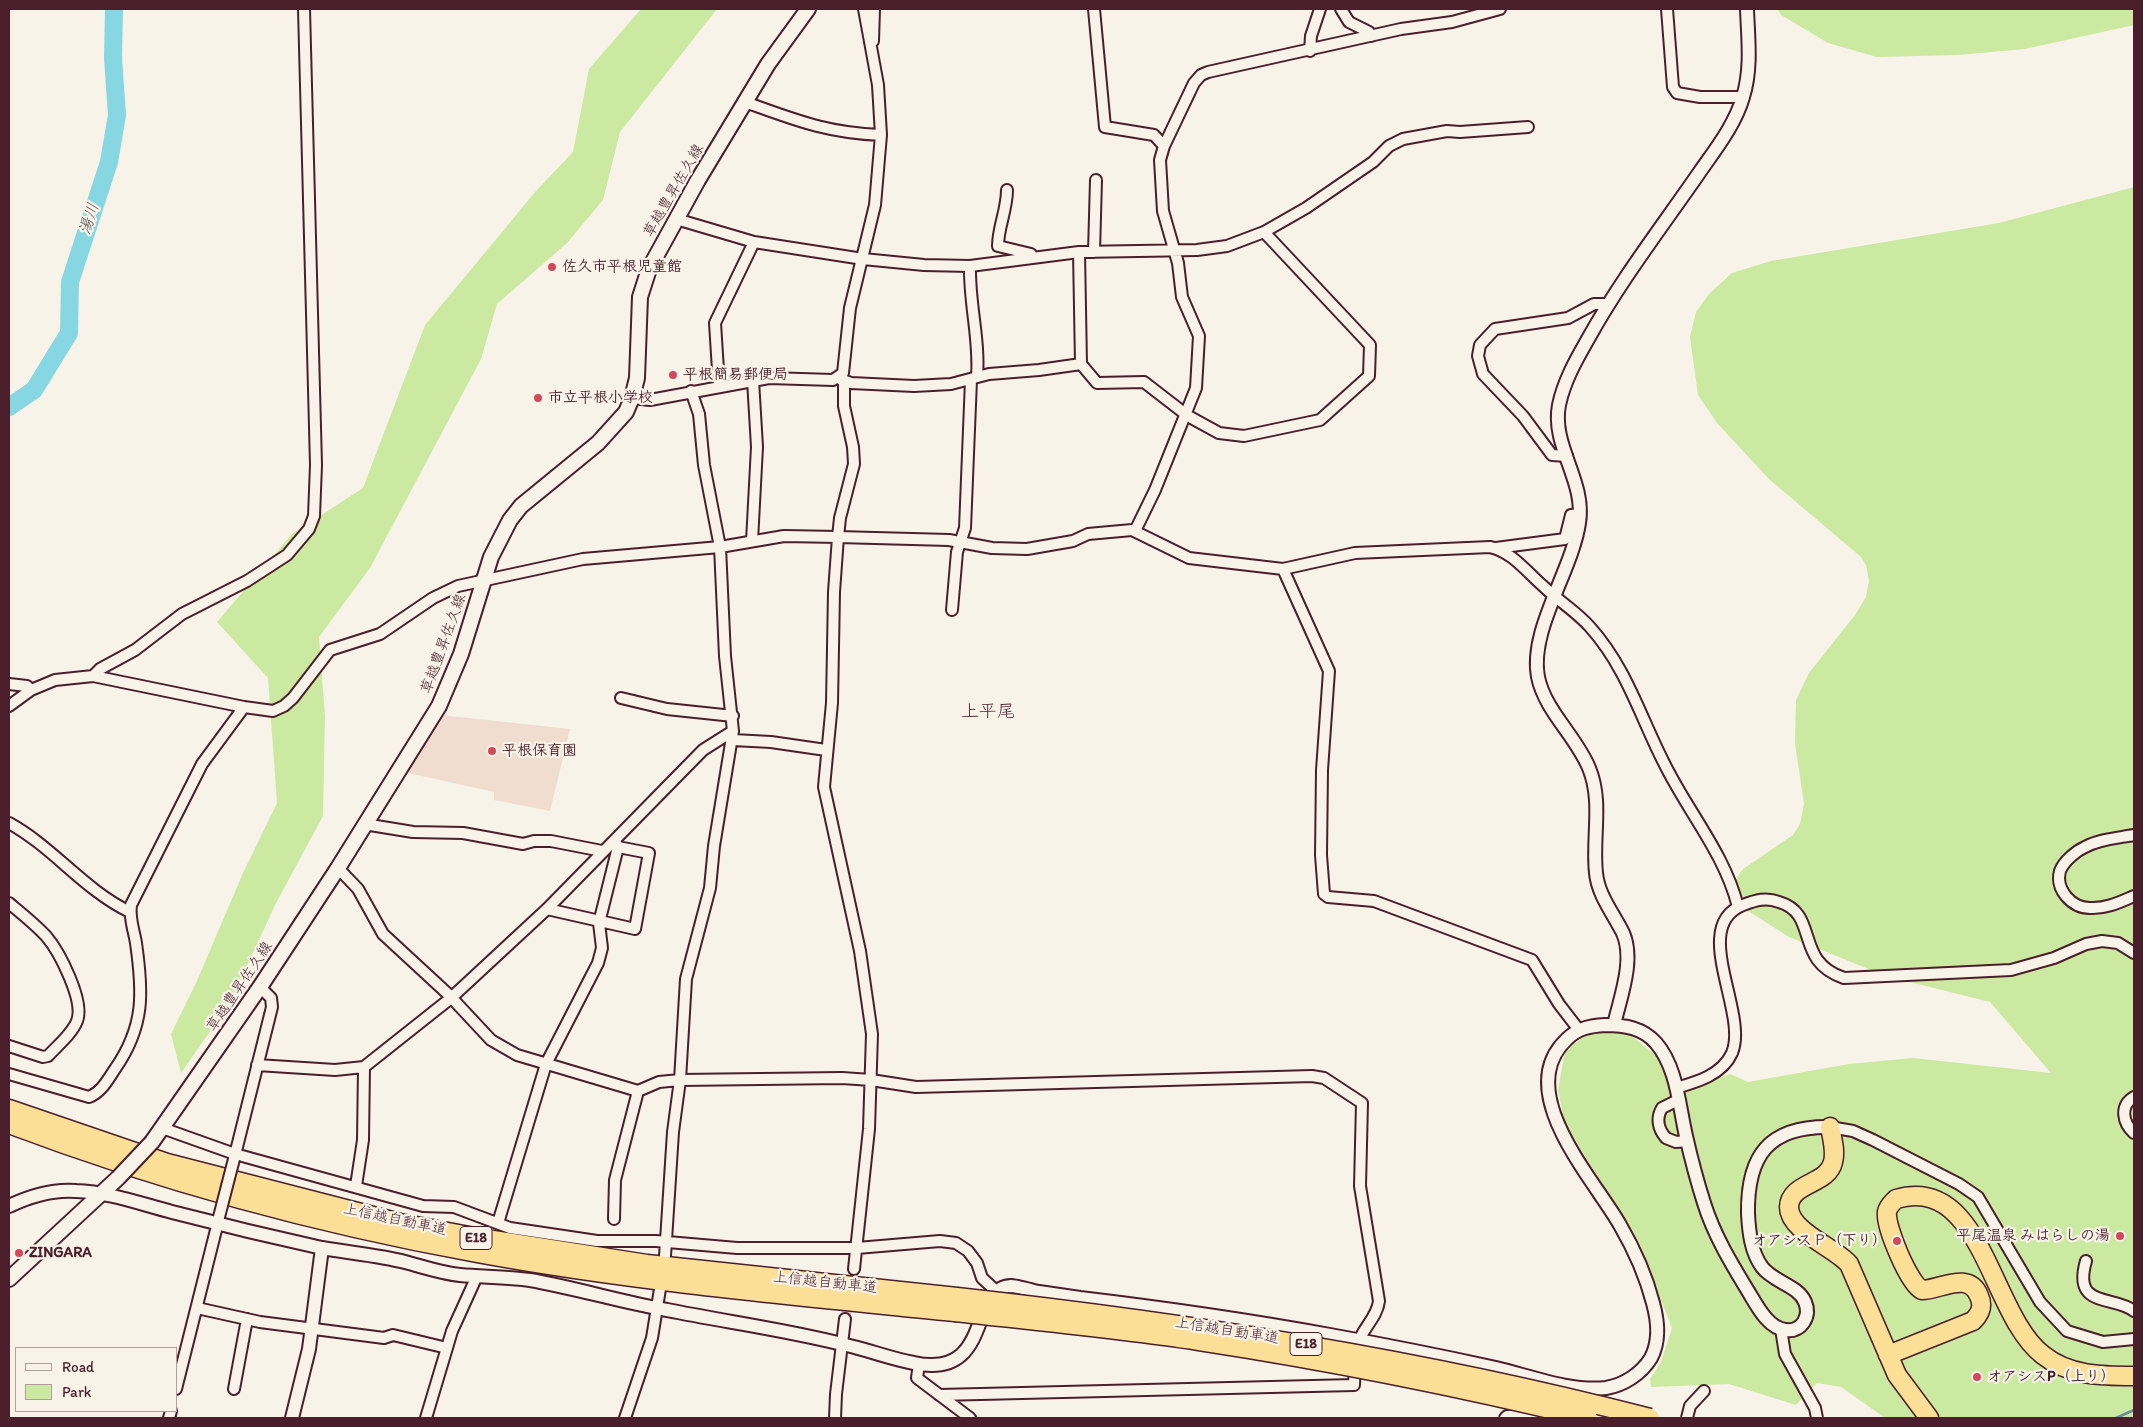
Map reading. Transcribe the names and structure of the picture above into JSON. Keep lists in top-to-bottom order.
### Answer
{
  "streets": {
    "highway": ["上信越自動車道", "E18"],
    "main road": ["草越豊昇佐久線"]
  },
  "districts": ["上平尾"],
  "water": ["湯川"],
  "places": [
    "佐久市平根児童館",
    "平根簡易郵便局",
    "市立平根小学校",
    "平根保育園",
    "平尾温泉 みはらしの湯",
    "オアシスＰ（下り）",
    "ZINGARA",
    "オアシスP（上り）"
  ],
  "legend": ["Road", "Park"]
}
